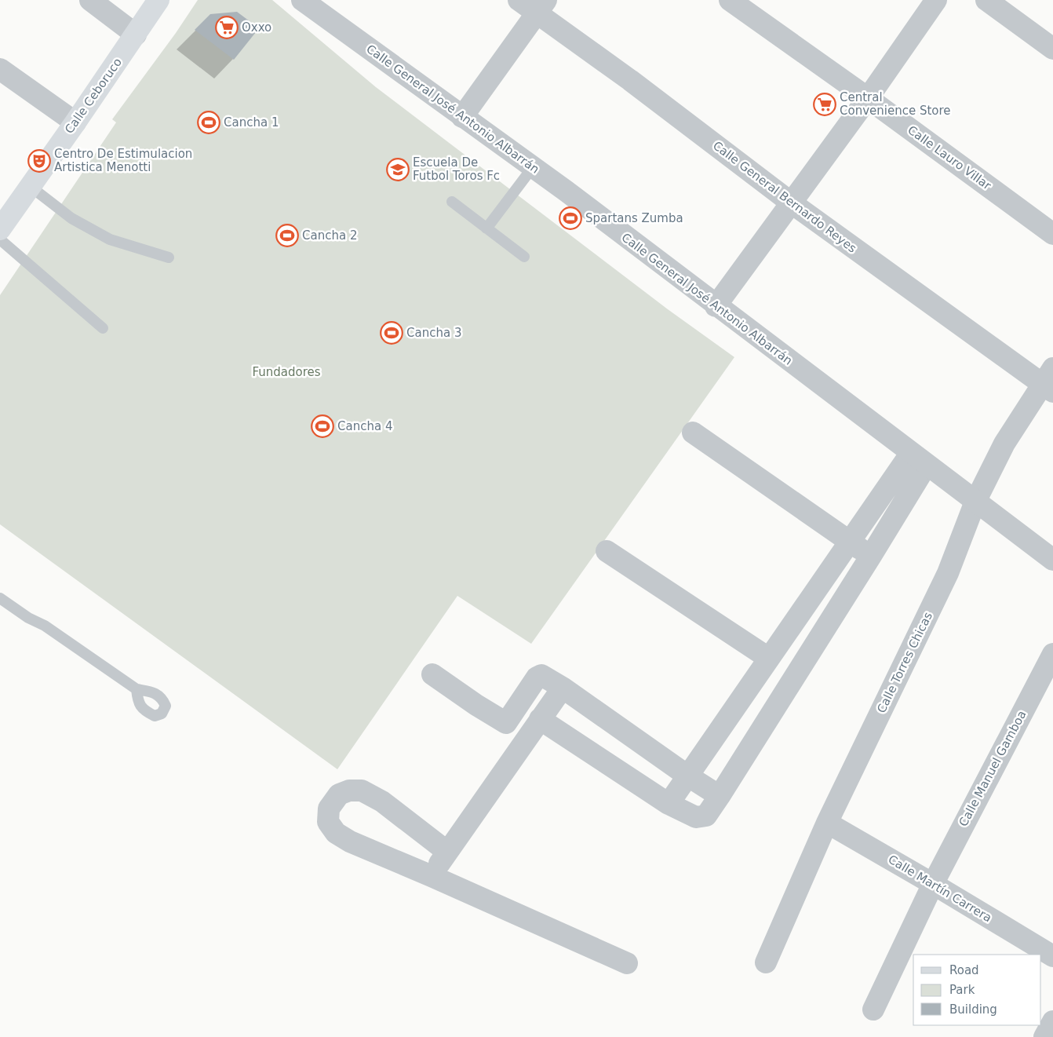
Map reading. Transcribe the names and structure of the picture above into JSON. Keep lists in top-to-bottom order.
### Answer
{
  "streets": {
    "main road": ["Calle Ceboruco"],
    "street": [
      "Calle General José Antonio Albarrán",
      "Calle Lauro Villar",
      "Calle General Bernardo Reyes",
      "Calle Torres Chicas",
      "Calle Manuel Gamboa",
      "Calle Martín Carrera"
    ]
  },
  "crossings": [
    ["Calle General José Antonio Albarrán", "Calle Torres Chicas"],
    ["Calle General Bernardo Reyes", "Calle Torres Chicas"],
    ["Calle Torres Chicas", "Calle Martín Carrera"],
    ["Calle Manuel Gamboa", "Calle Martín Carrera"]
  ],
  "parks": ["Fundadores"],
  "places": {
    "supermarket": ["Oxxo", "Central Convenience Store"],
    "sports": [
      "Cancha 1",
      "Spartans Zumba",
      "Cancha 2",
      "Cancha 3",
      "Cancha 4"
    ],
    "theatre": ["Centro De Estimulacion Artistica Menotti"],
    "school or university": ["Escuela De Futbol Toros Fc"]
  },
  "legend": ["Road", "Park", "Building"]
}
